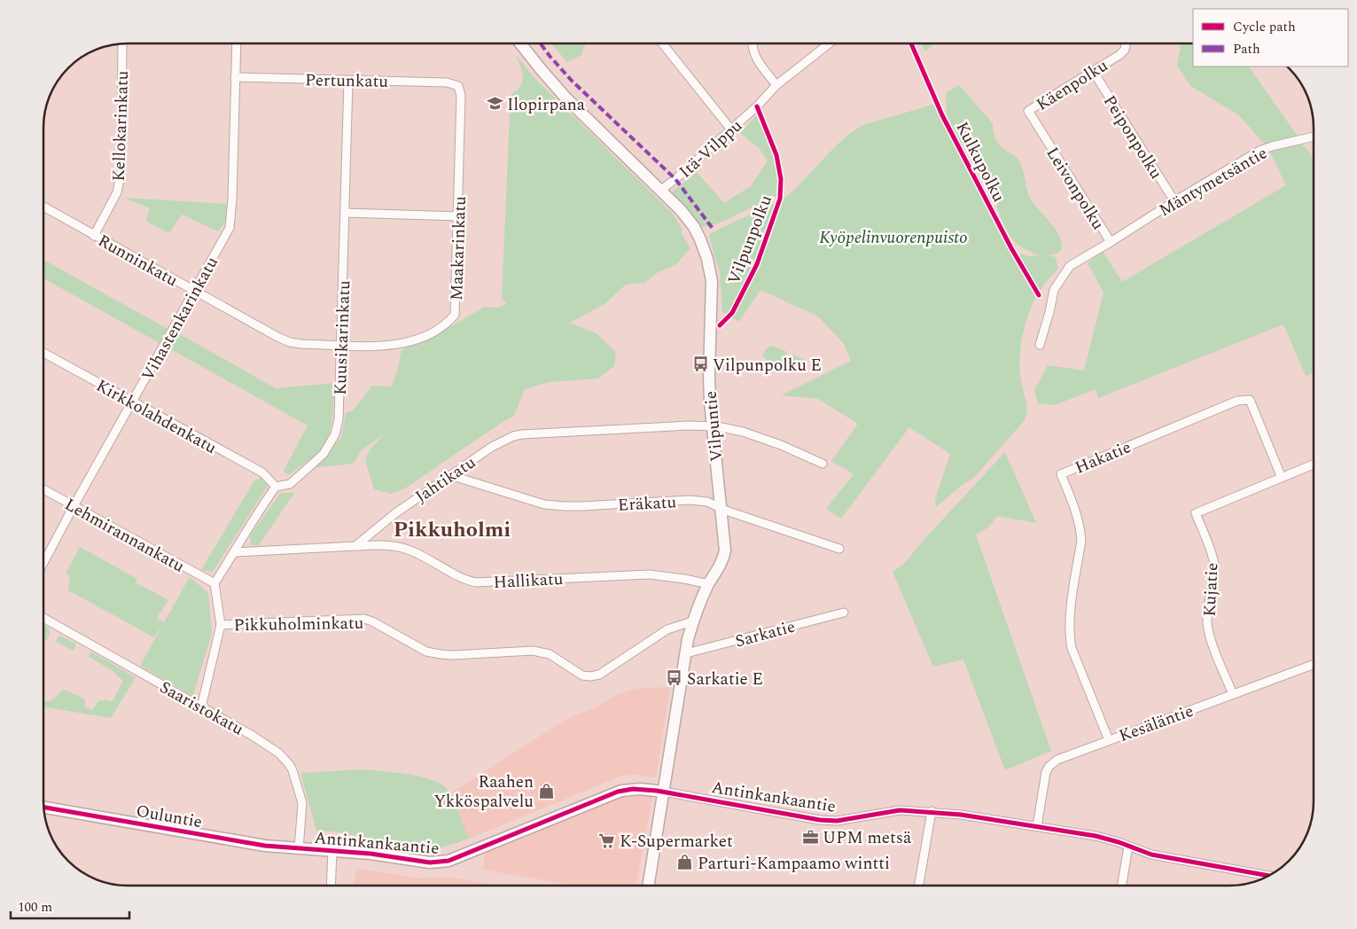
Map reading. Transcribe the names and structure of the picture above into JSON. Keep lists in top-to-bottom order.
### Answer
{
  "streets": {
    "street": [
      "Pertunkatu",
      "Käenpolku",
      "Kellokarinkatu",
      "Peiponpolku",
      "Itä-Vilppu",
      "Mäntymetsäntie",
      "Leivonpolku",
      "Maakarinkatu",
      "Runninkatu",
      "Vihastenkarinkatu",
      "Kuusikarinkatu",
      "Kirkkolahdenkatu",
      "Vilpuntie",
      "Hakatie",
      "Jahtikatu",
      "Eräkatu",
      "Lehmirannankatu",
      "Hallikatu",
      "Kujatie",
      "Pikkuholminkatu",
      "Sarkatie",
      "Saaristokatu",
      "Kesäläntie",
      "Antinkankaantie",
      "Ouluntie"
    ],
    "cycle path": ["Kulkupolku", "Vilpunpolku"]
  },
  "crossings": [
    ["Pertunkatu", "Maakarinkatu"],
    ["Pertunkatu", "Vihastenkarinkatu"],
    ["Pertunkatu", "Kuusikarinkatu"],
    ["Käenpolku", "Peiponpolku"],
    ["Käenpolku", "Leivonpolku"],
    ["Kellokarinkatu", "Runninkatu"],
    ["Peiponpolku", "Mäntymetsäntie"],
    ["Itä-Vilppu", "Vilpuntie"],
    ["Mäntymetsäntie", "Leivonpolku"],
    ["Maakarinkatu", "Runninkatu"],
    ["Maakarinkatu", "Kuusikarinkatu"],
    ["Runninkatu", "Vihastenkarinkatu"],
    ["Runninkatu", "Kuusikarinkatu"],
    ["Vihastenkarinkatu", "Kirkkolahdenkatu"],
    ["Vihastenkarinkatu", "Lehmirannankatu"],
    ["Kuusikarinkatu", "Kirkkolahdenkatu"],
    ["Vilpuntie", "Jahtikatu"],
    ["Vilpuntie", "Eräkatu"],
    ["Vilpuntie", "Hallikatu"],
    ["Vilpuntie", "Pikkuholminkatu"],
    ["Vilpuntie", "Sarkatie"],
    ["Vilpuntie", "Antinkankaantie"],
    ["Hakatie", "Kujatie"],
    ["Hakatie", "Kesäläntie"],
    ["Jahtikatu", "Eräkatu"],
    ["Jahtikatu", "Hallikatu"],
    ["Kujatie", "Kesäläntie"],
    ["Saaristokatu", "Antinkankaantie"],
    ["Saaristokatu", "Ouluntie"],
    ["Kesäläntie", "Antinkankaantie"],
    ["Antinkankaantie", "Ouluntie"]
  ],
  "districts": ["Pikkuholmi"],
  "parks": ["Kyöpelinvuorenpuisto"],
  "places": {
    "school or university": ["Ilopirpana"],
    "bus stop": ["Vilpunpolku E", "Sarkatie E"],
    "shop": ["Raahen Ykköspalvelu", "Parturi-Kampaamo wintti"],
    "office": ["UPM metsä"],
    "supermarket": ["K-Supermarket"]
  },
  "legend": ["Cycle path", "Path"],
  "scale_bar": "100 m"
}
